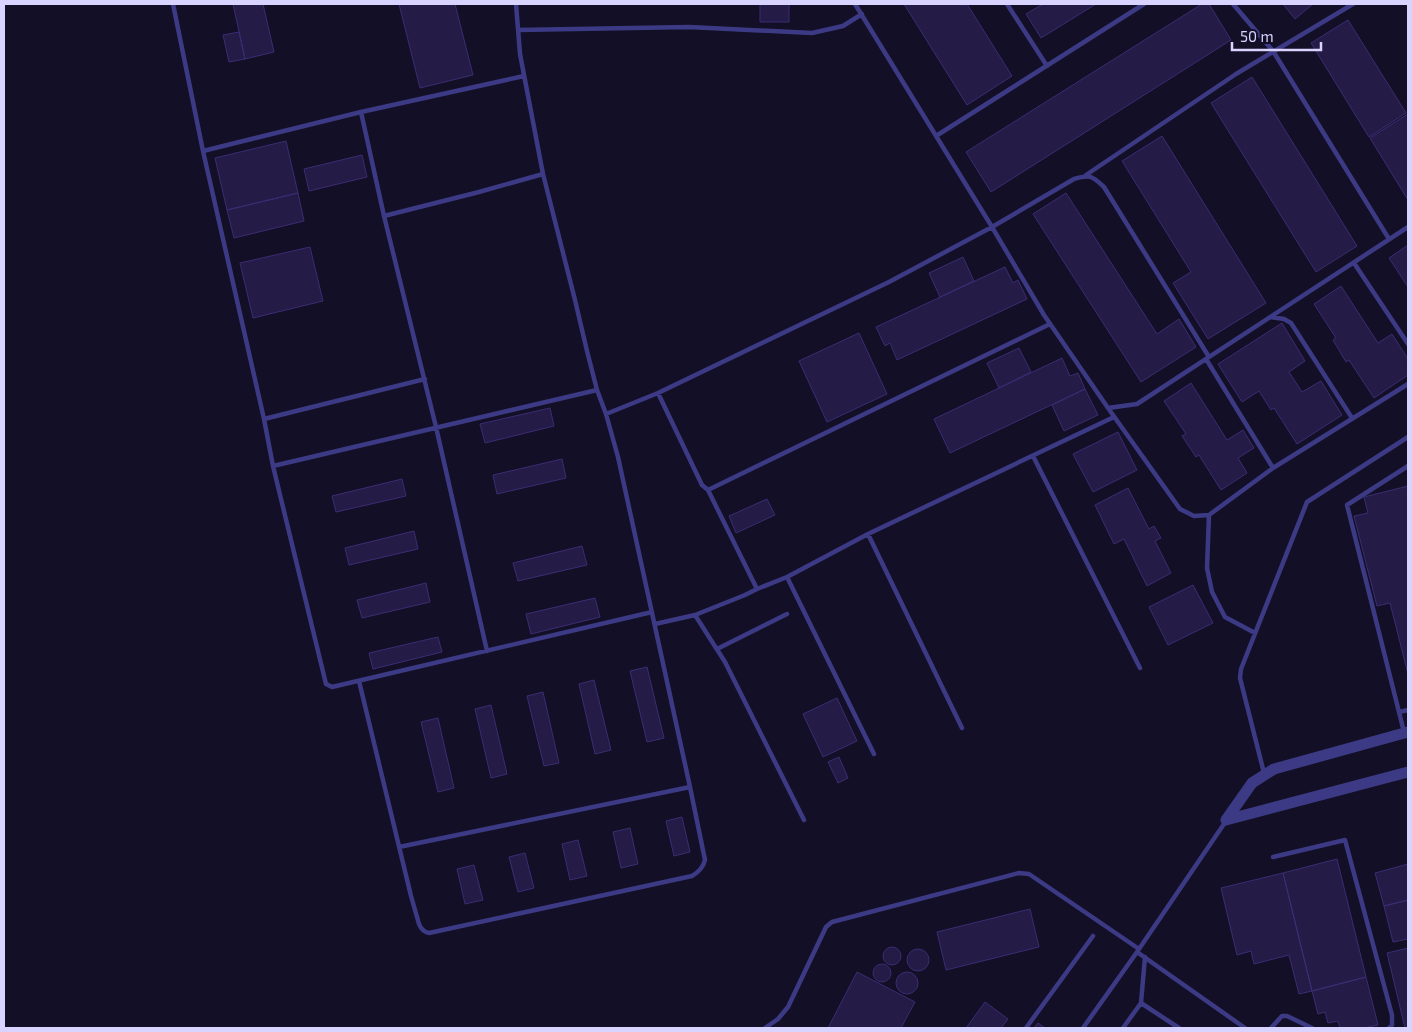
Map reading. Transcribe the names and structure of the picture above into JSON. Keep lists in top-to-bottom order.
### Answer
{
  "scale_bar": "50 m"
}
